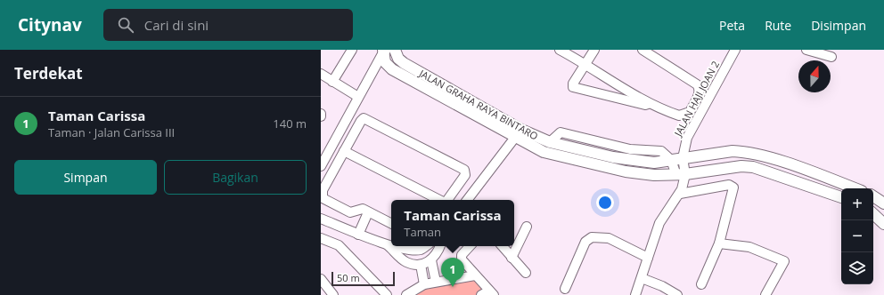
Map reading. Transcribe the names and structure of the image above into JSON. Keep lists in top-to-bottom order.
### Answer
{
  "streets": {
    "main road": ["JALAN GRAHA RAYA BINTARO"],
    "street": ["JALAN HAJI JOAN 2"]
  },
  "crossings": [
    ["JALAN HAJI JOAN 2", "JALAN GRAHA RAYA BINTARO"]
  ],
  "scale_bar": "50 m",
  "north": "top",
  "page": {
    "header": "Citynav",
    "search": "Cari di sini",
    "nav": ["Peta", "Rute", "Disimpan"],
    "heading": "Terdekat",
    "list": [
      {
        "mark": "1",
        "name": "Taman Carissa",
        "note": "Taman · Jalan Carissa III",
        "value": "140 m"
      }
    ],
    "buttons": ["Simpan", "Bagikan"],
    "map_buttons": ["+", "−"],
    "popup": ["Taman Carissa", "Taman"],
    "pins": "1",
    "scale": "50 m"
  }
}
